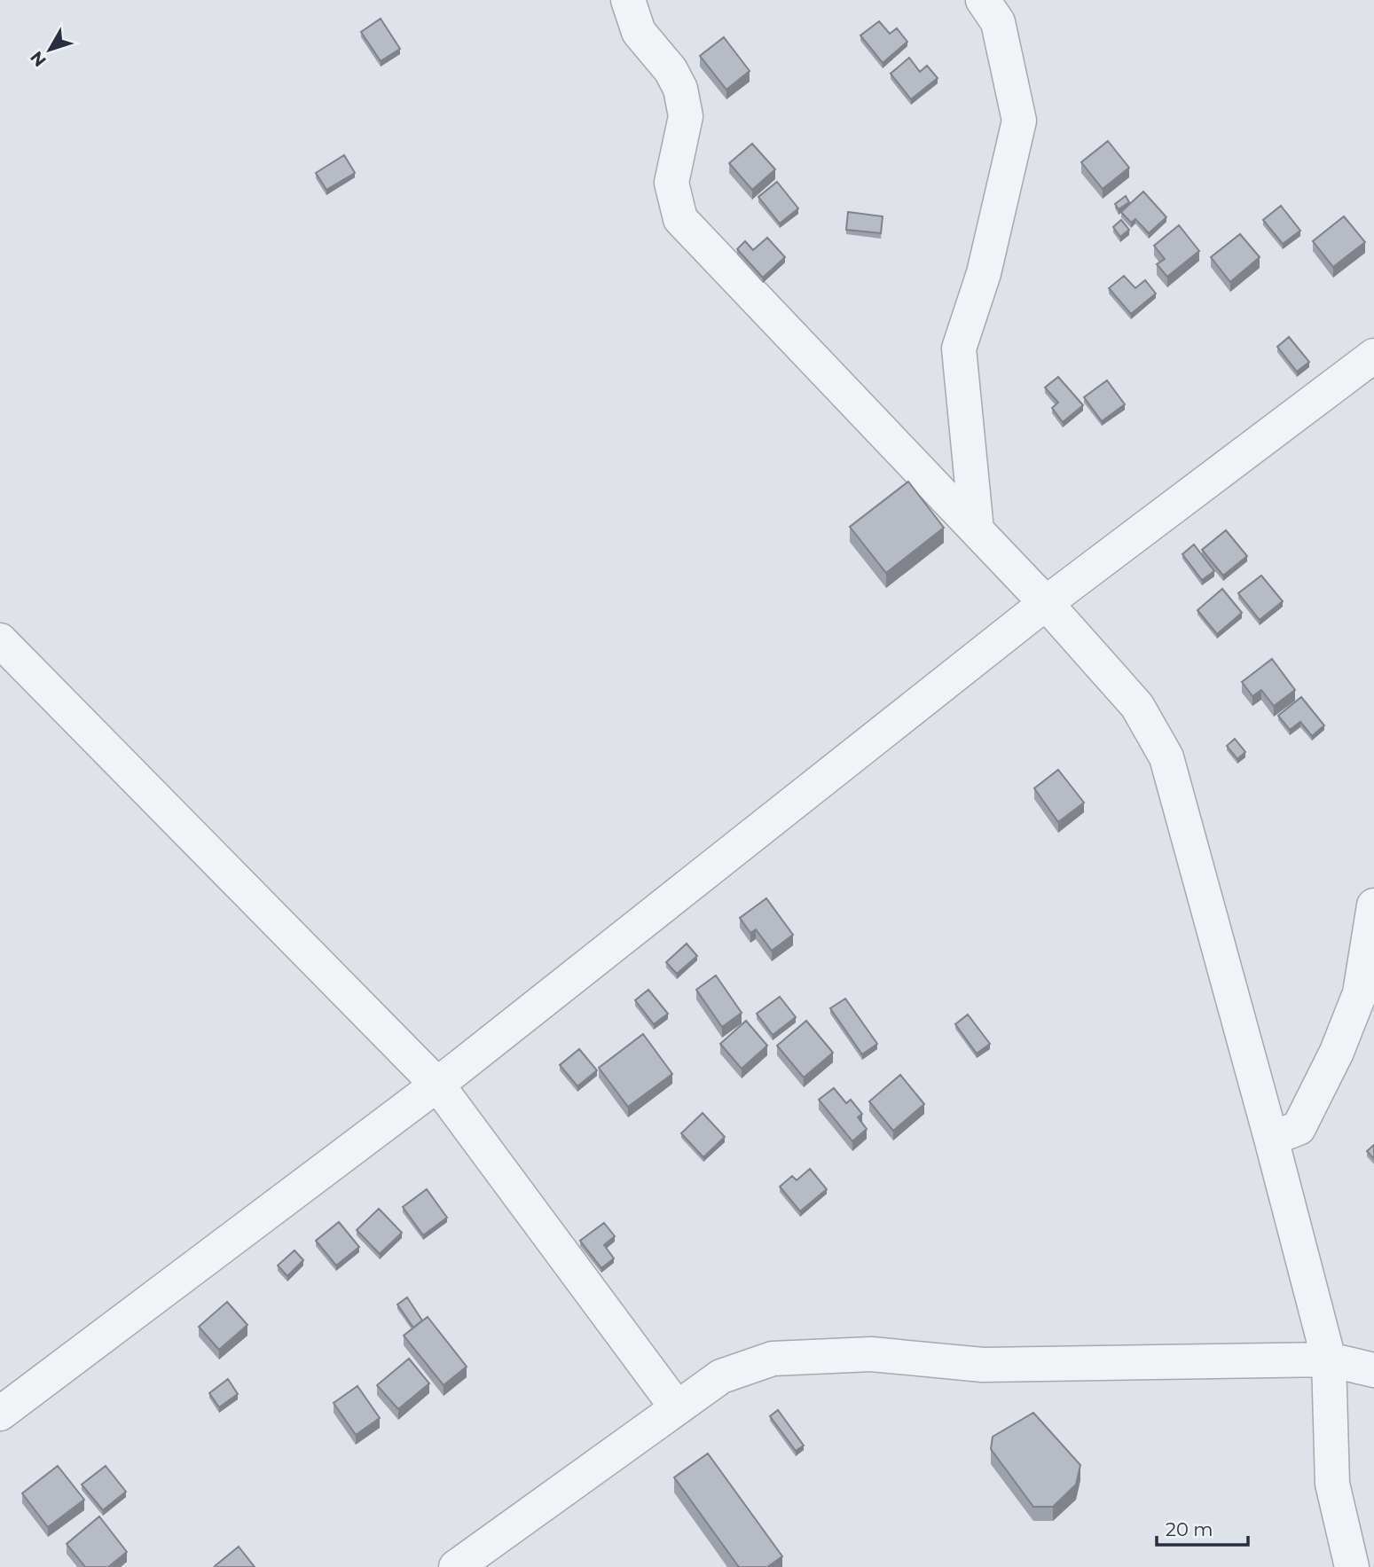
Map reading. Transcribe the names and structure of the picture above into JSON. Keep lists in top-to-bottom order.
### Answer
{
  "scale_bar": "20 m",
  "north": "bottom left"
}
